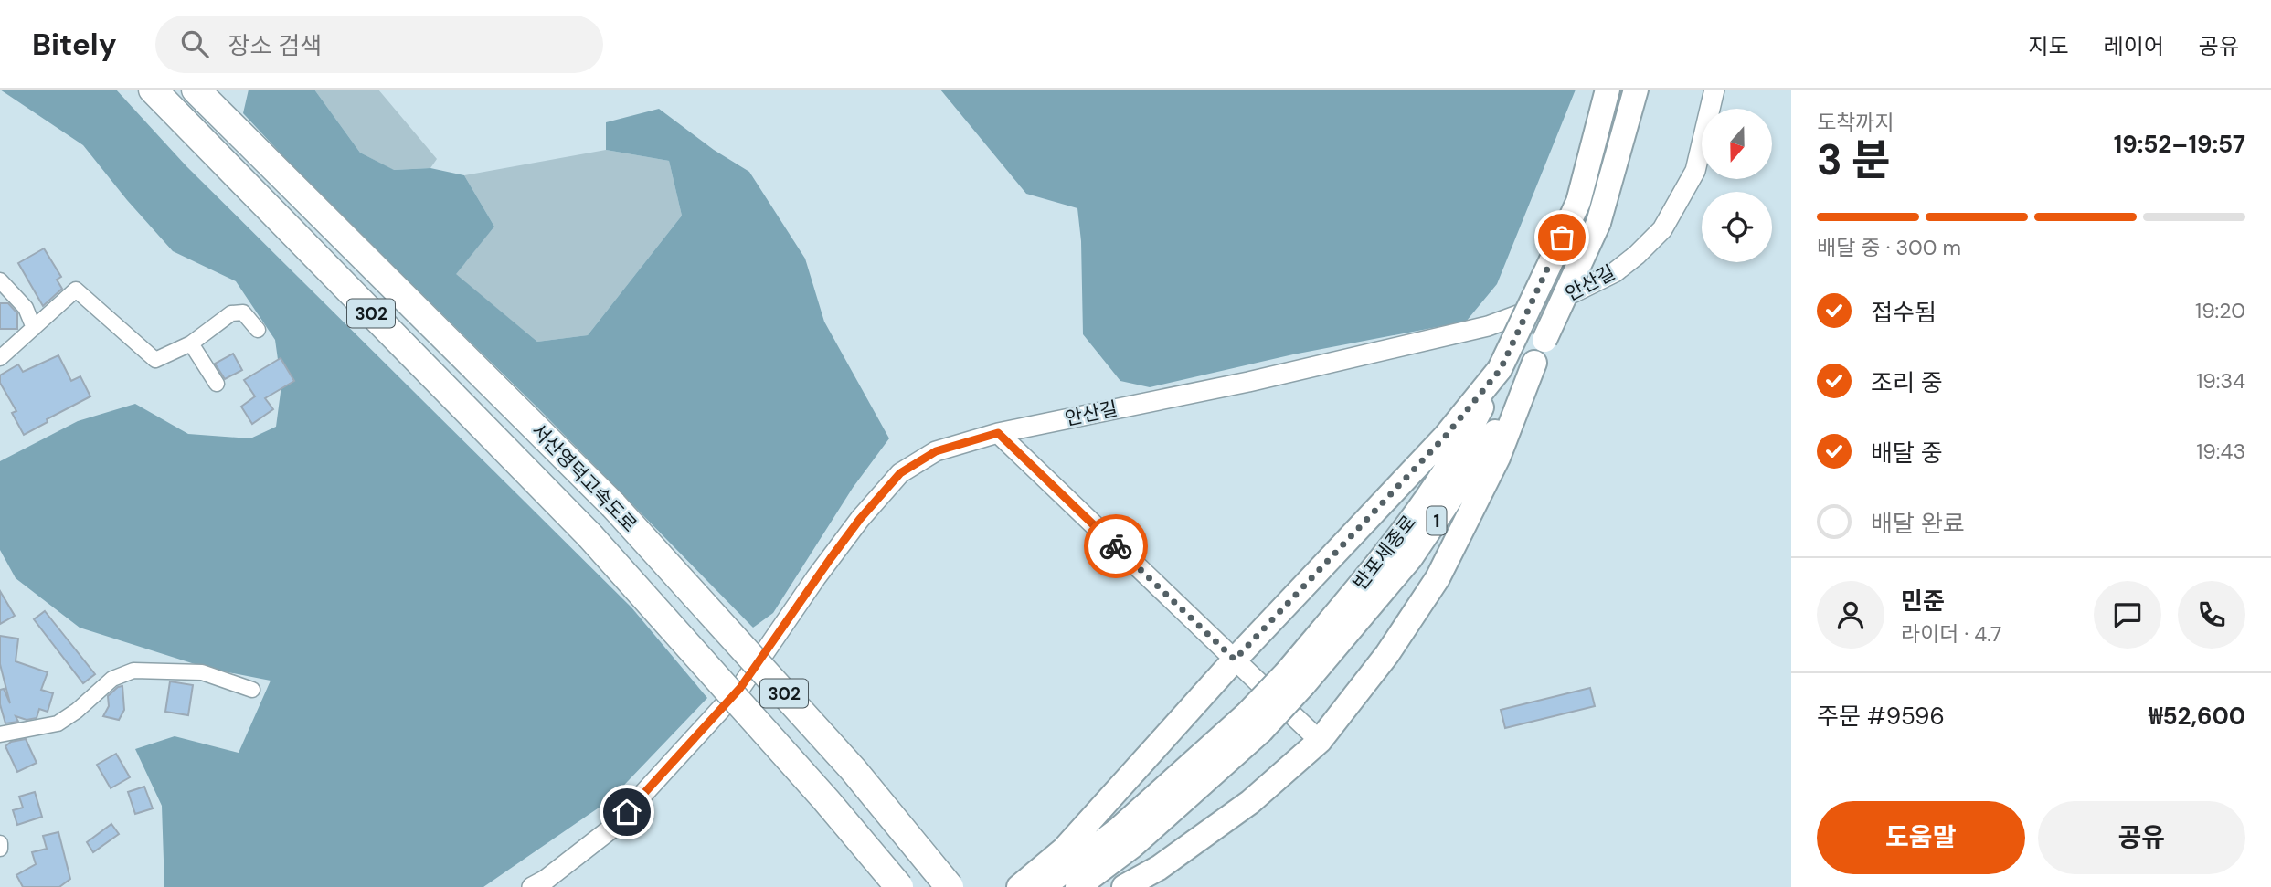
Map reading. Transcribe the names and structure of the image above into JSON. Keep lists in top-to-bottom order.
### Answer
{
  "streets": {
    "highway": [
      "302",
      "서산영덕고속도로",
      "1",
      "반포세종로"
    ],
    "street": ["안산길"]
  },
  "north": "bottom",
  "page": {
    "header": "Bitely",
    "search": "장소 검색",
    "nav": ["지도", "레이어", "공유"],
    "heading": ["3 분", "도착까지", "19:52–19:57"],
    "panel": [
      "민준",
      "라이더 · 4.7",
      "주문 #9596",
      "₩52,600"
    ],
    "bar": "배달 중 · 300 m",
    "list": [
      ["접수됨", "19:20"],
      ["조리 중", "19:34"],
      ["배달 중", "19:43"],
      "배달 완료"
    ],
    "buttons": ["도움말", "공유"]
  }
}
